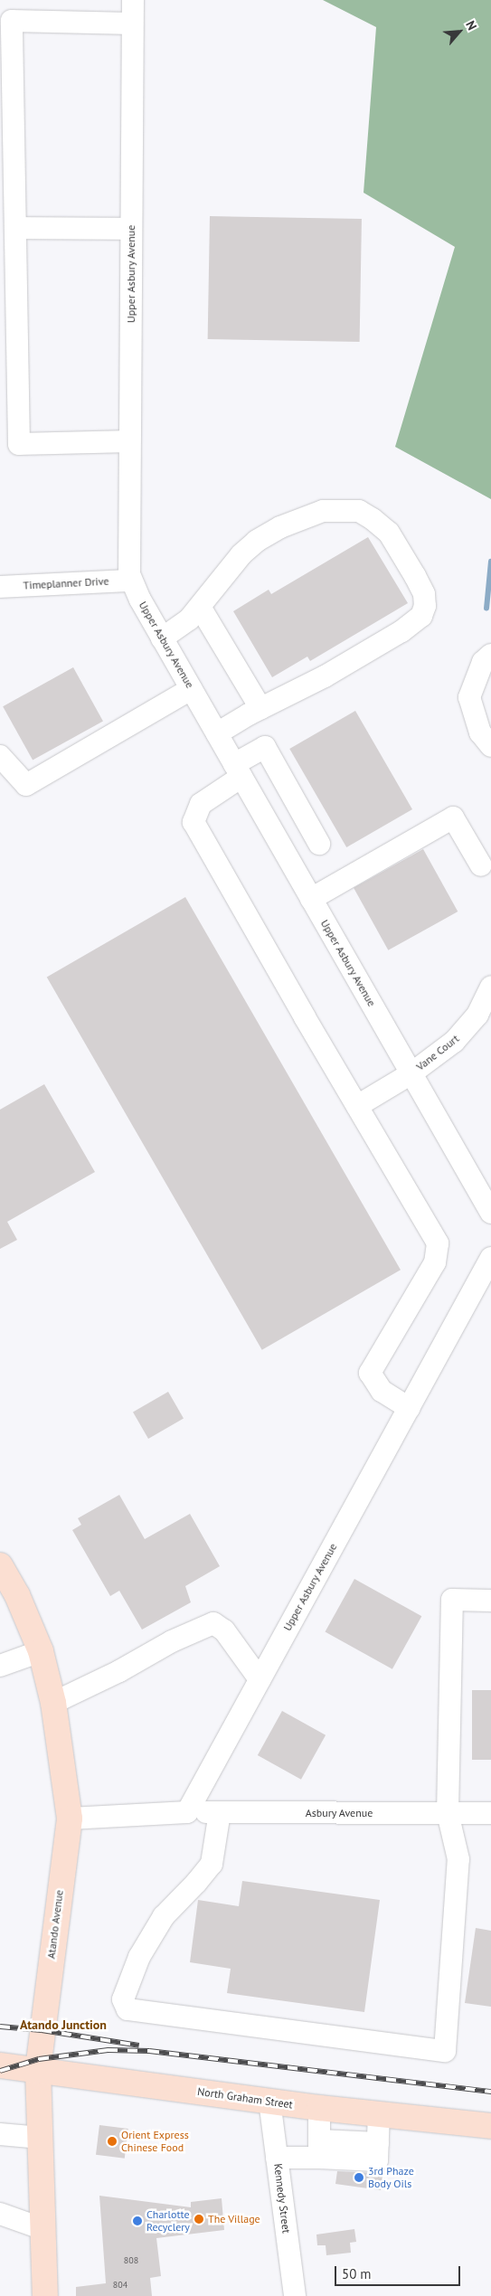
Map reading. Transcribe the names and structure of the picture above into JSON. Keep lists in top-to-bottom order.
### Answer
{
  "streets": {
    "main road": ["Atando Avenue", "North Graham Street"],
    "street": [
      "Upper Asbury Avenue",
      "Timeplanner Drive",
      "Vane Court",
      "Asbury Avenue",
      "Kennedy Street"
    ]
  },
  "crossings": [
    ["Upper Asbury Avenue", "Timeplanner Drive"],
    ["Upper Asbury Avenue", "Vane Court"],
    ["Upper Asbury Avenue", "Asbury Avenue"],
    ["Atando Avenue", "North Graham Street"],
    ["North Graham Street", "Kennedy Street"]
  ],
  "districts": ["Atando Junction"],
  "places": [
    "Orient Express Chinese Food",
    "3rd Phaze Body Oils",
    "The Village",
    "Charlotte Recyclery"
  ],
  "house_numbers": ["808", "804"],
  "scale_bar": "50 m",
  "north": "top right"
}
